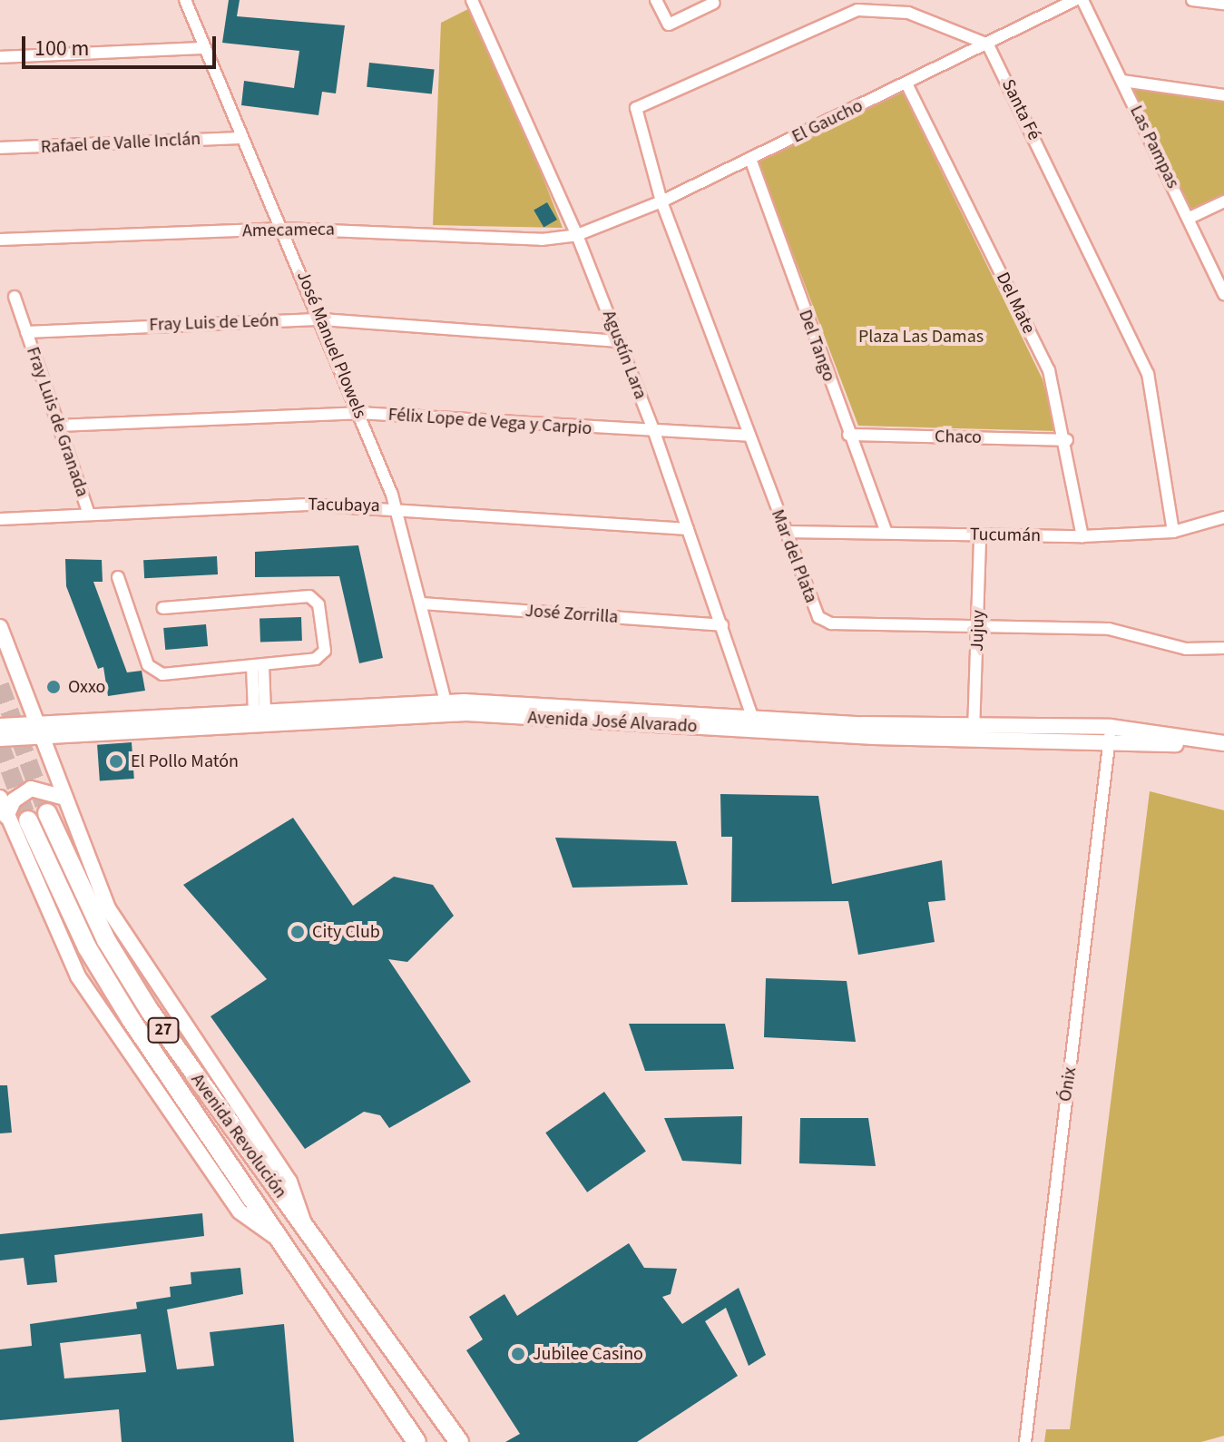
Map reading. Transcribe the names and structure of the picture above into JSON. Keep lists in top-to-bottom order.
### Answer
{
  "streets": {
    "main road": ["27", "Avenida Revolución"],
    "street": [
      "Santa Fé",
      "El Gaucho",
      "Rafael de Valle Inclán",
      "Las Pampas",
      "Amecameca",
      "Del Mate",
      "Fray Luis de León",
      "José Manuel Plowels",
      "Del Tango",
      "Agustín Lara",
      "Fray Luis de Granada",
      "Félix Lope de Vega y Carpio",
      "Chaco",
      "Tacubaya",
      "Tucumán",
      "Mar del Plata",
      "José Zorrilla",
      "Jujuy",
      "Avenida José Alvarado",
      "Ónix"
    ]
  },
  "crossings": [
    ["Santa Fé", "El Gaucho"],
    ["Santa Fé", "Tucumán"],
    ["Santa Fé", "Mar del Plata"],
    ["El Gaucho", "Amecameca"],
    ["El Gaucho", "Del Mate"],
    ["El Gaucho", "Del Tango"],
    ["El Gaucho", "Agustín Lara"],
    ["El Gaucho", "Mar del Plata"],
    ["Rafael de Valle Inclán", "José Manuel Plowels"],
    ["Amecameca", "José Manuel Plowels"],
    ["Amecameca", "Agustín Lara"],
    ["Del Mate", "Chaco"],
    ["Del Mate", "Tucumán"],
    ["Fray Luis de León", "José Manuel Plowels"],
    ["Fray Luis de León", "Agustín Lara"],
    ["Fray Luis de León", "Fray Luis de Granada"],
    ["José Manuel Plowels", "Félix Lope de Vega y Carpio"],
    ["José Manuel Plowels", "Tacubaya"],
    ["José Manuel Plowels", "José Zorrilla"],
    ["José Manuel Plowels", "Avenida José Alvarado"],
    ["Del Tango", "Chaco"],
    ["Del Tango", "Tucumán"],
    ["Agustín Lara", "Félix Lope de Vega y Carpio"],
    ["Agustín Lara", "Tacubaya"],
    ["Agustín Lara", "José Zorrilla"],
    ["Agustín Lara", "Avenida José Alvarado"],
    ["Fray Luis de Granada", "Félix Lope de Vega y Carpio"],
    ["Fray Luis de Granada", "Tacubaya"],
    ["Félix Lope de Vega y Carpio", "Mar del Plata"],
    ["Tucumán", "Mar del Plata"],
    ["Tucumán", "Jujuy"],
    ["Mar del Plata", "Jujuy"],
    ["Jujuy", "Avenida José Alvarado"],
    ["Avenida José Alvarado", "Ónix"]
  ],
  "parks": ["Plaza Las Damas"],
  "places": [
    "Oxxo",
    "El Pollo Matón",
    "City Club",
    "Jubilee Casino"
  ],
  "scale_bar": "100 m"
}
